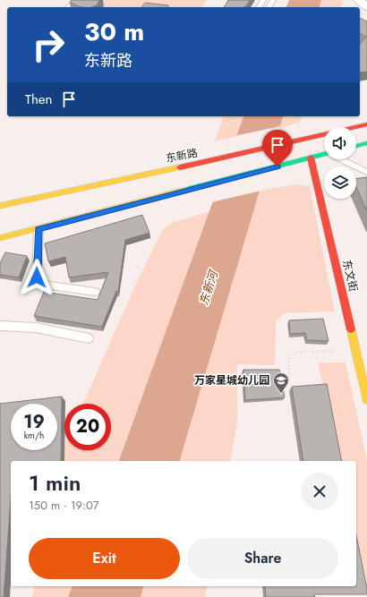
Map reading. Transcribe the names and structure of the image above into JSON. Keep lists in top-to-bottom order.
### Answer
{
  "streets": {
    "main road": ["东新路", "东文街"]
  },
  "water": ["东新河"],
  "places": {
    "school or university": ["万家星城幼儿园"]
  },
  "page": {
    "turn": ["30 m", "东新路"],
    "then": "Then",
    "speed": "19 km/h",
    "limit": "20",
    "heading": ["1 min", "150 m · 19:07"],
    "buttons": ["Exit", "Share"]
  }
}
